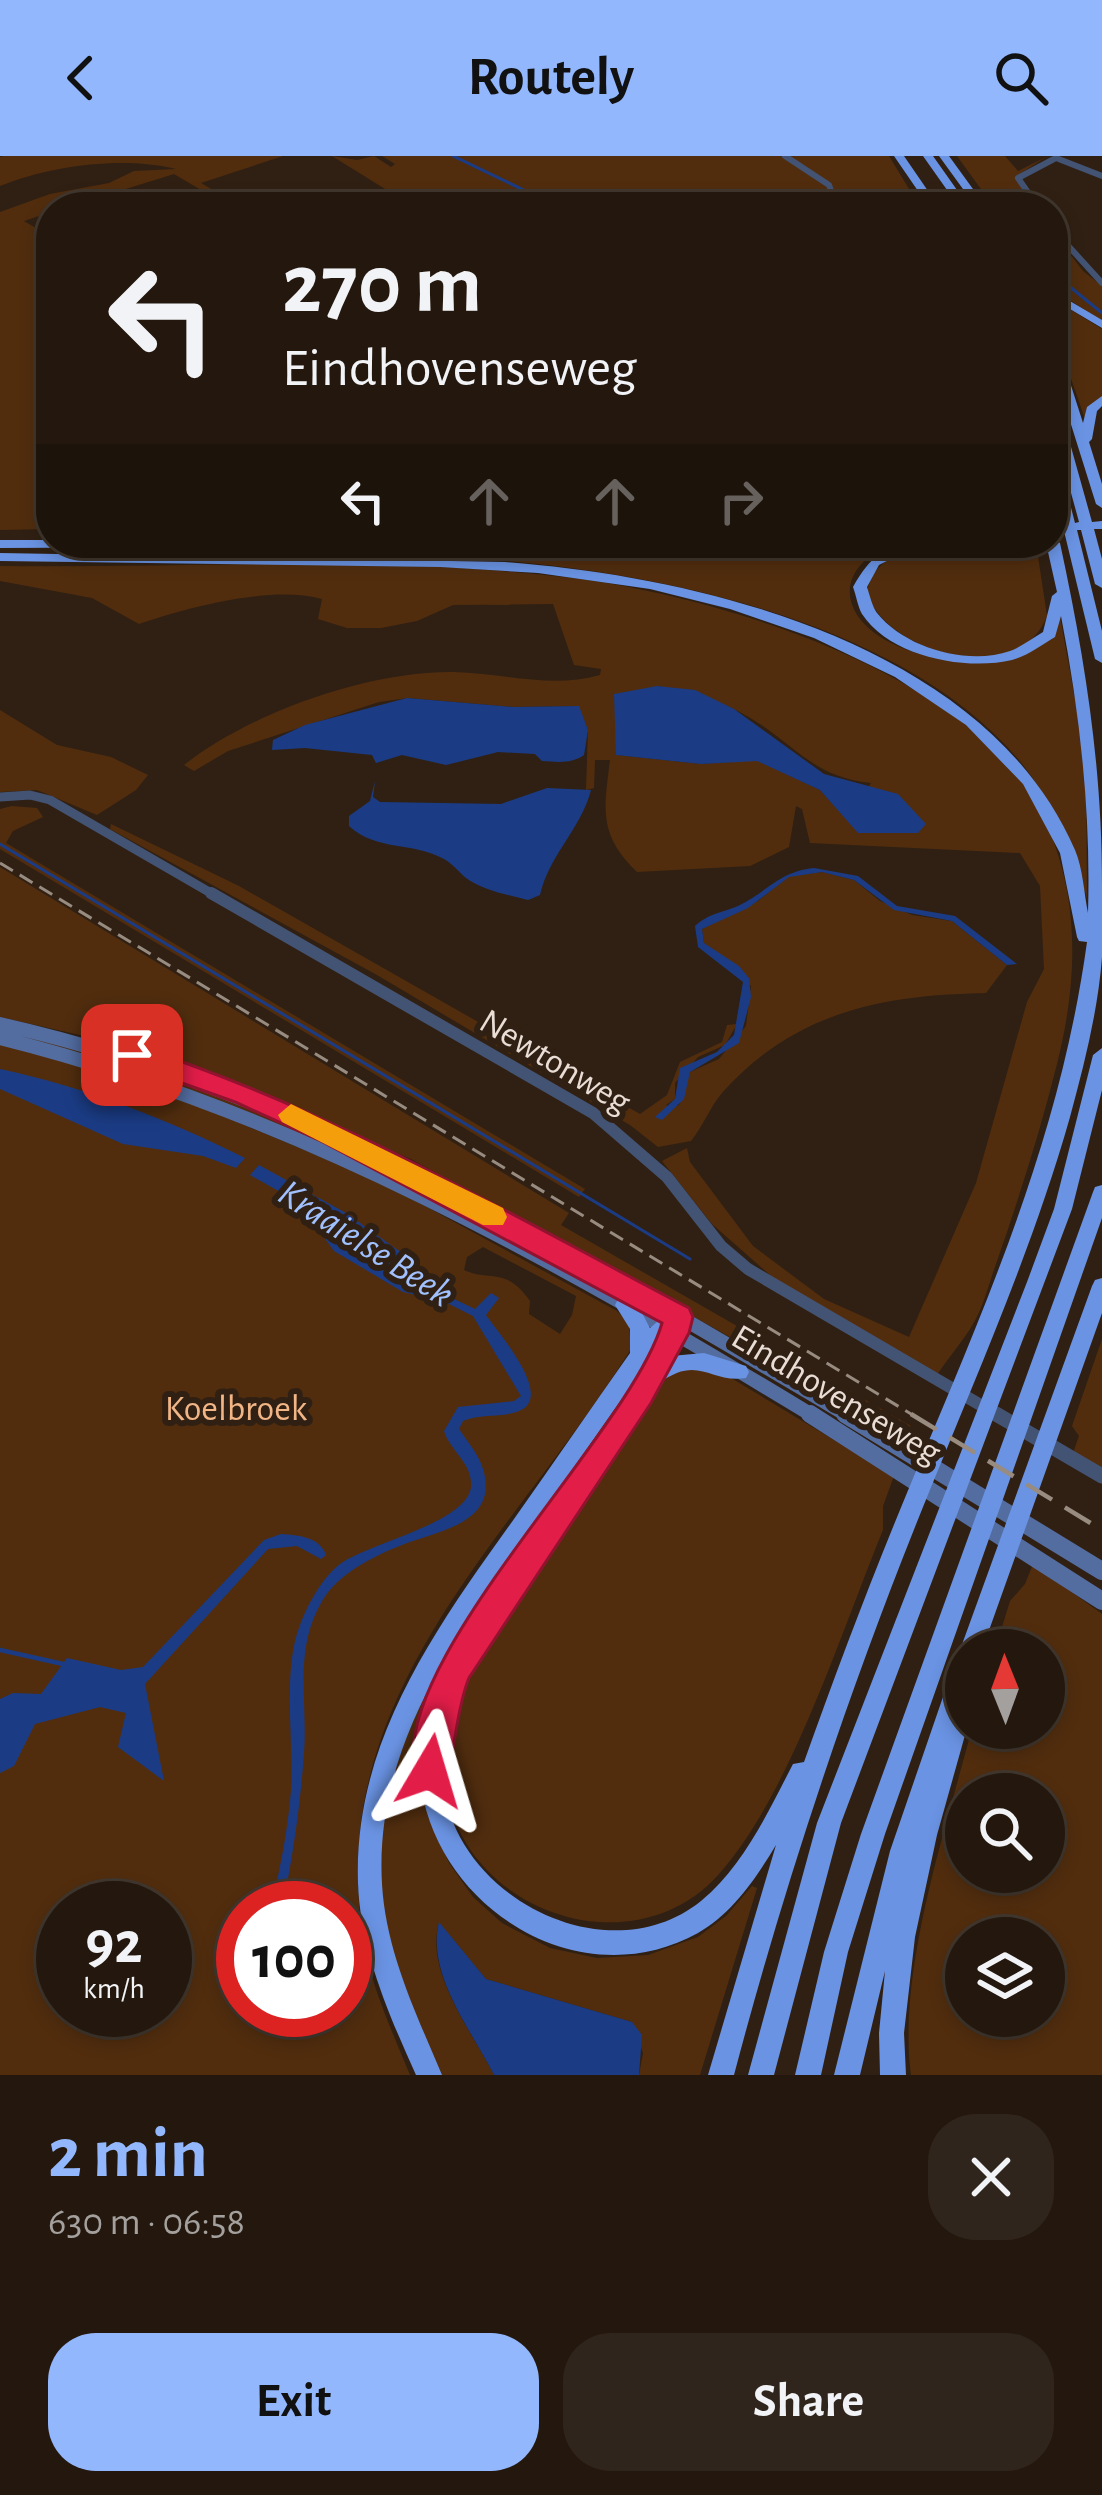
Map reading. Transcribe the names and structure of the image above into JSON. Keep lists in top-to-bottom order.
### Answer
{
  "streets": {
    "main road": ["Eindhovenseweg"],
    "street": ["Newtonweg"]
  },
  "water": ["Kraaielse Beek"],
  "parks": ["Koelbroek"],
  "north": "top",
  "page": {
    "header": "Routely",
    "turn": ["270 m", "Eindhovenseweg"],
    "speed": "92 km/h",
    "limit": "100",
    "heading": ["2 min", "630 m · 06:58"],
    "buttons": ["Exit", "Share"]
  }
}
